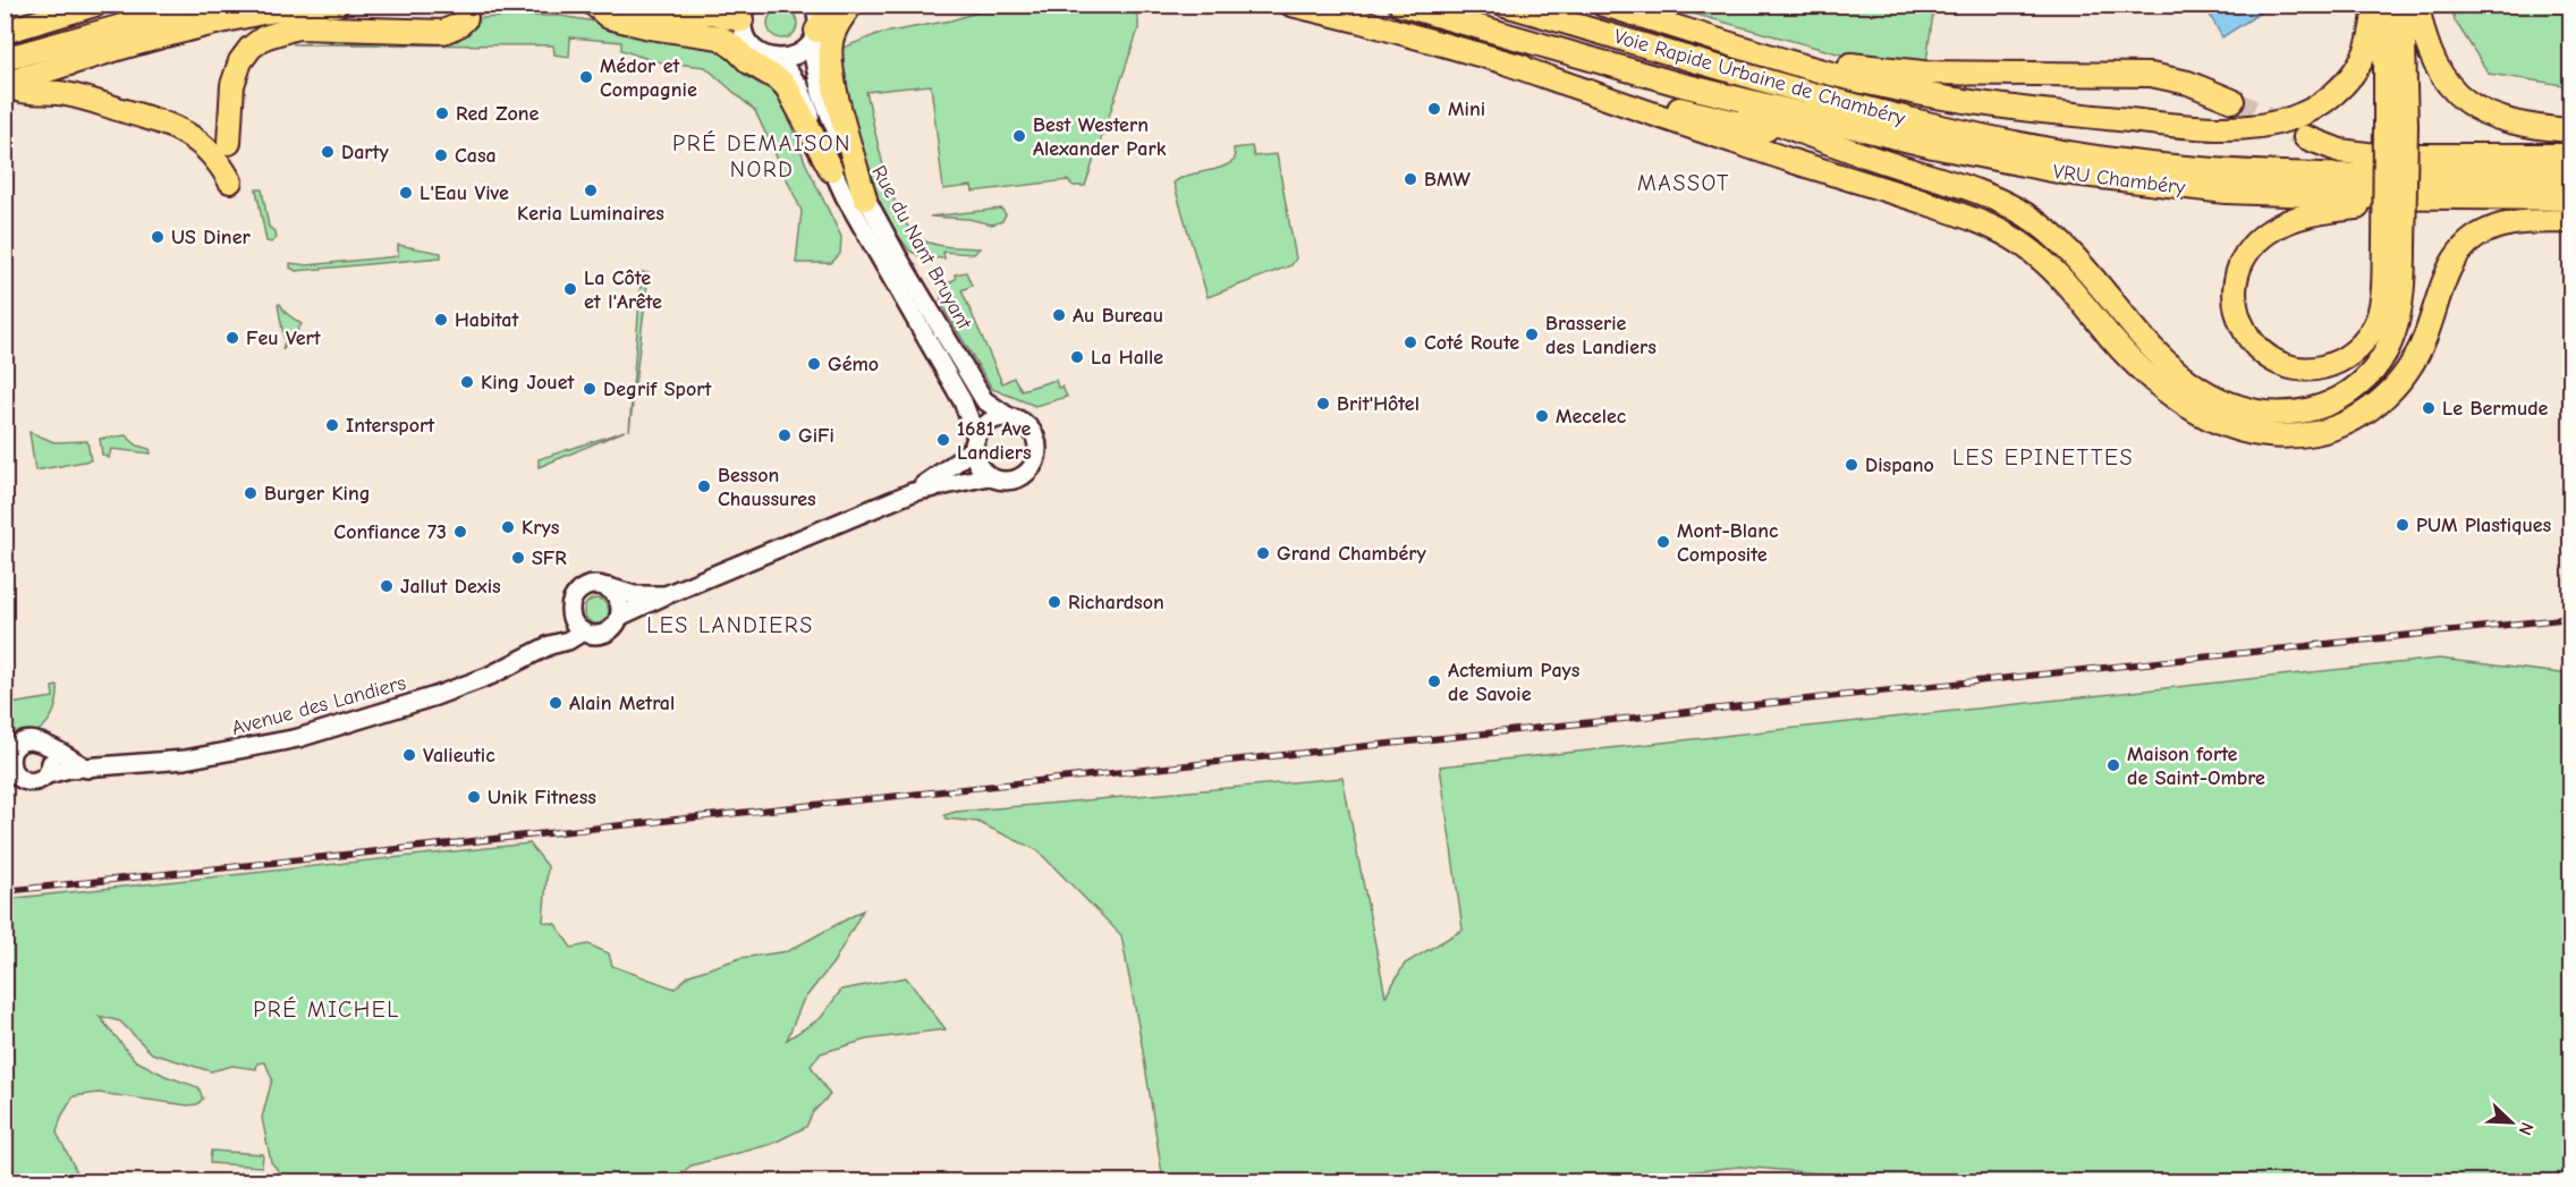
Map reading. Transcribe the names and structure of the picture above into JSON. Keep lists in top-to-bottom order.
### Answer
{
  "streets": {
    "highway": ["Voie Rapide Urbaine de Chambéry", "VRU Chambéry"],
    "main road": ["Rue du Nant Bruyant", "Avenue des Landiers"]
  },
  "crossings": [
    ["Voie Rapide Urbaine de Chambéry", "VRU Chambéry"]
  ],
  "districts": [
    "PRÉ DEMAISON NORD",
    "MASSOT",
    "LES EPINETTES",
    "LES LANDIERS",
    "PRÉ MICHEL"
  ],
  "places": [
    "Médor et Compagnie",
    "Mini",
    "Red Zone",
    "Best Western Alexander Park",
    "Darty",
    "Casa",
    "BMW",
    "Keria Luminaires",
    "L'Eau Vive",
    "US Diner",
    "La Côte et l'Arête",
    "Au Bureau",
    "Habitat",
    "Brasserie des Landiers",
    "Feu Vert",
    "Coté Route",
    "La Halle",
    "Gémo",
    "King Jouet",
    "Degrif Sport",
    "Brit'Hôtel",
    "Le Bermude",
    "Mecelec",
    "Intersport",
    "GiFi",
    "1681 Ave Landiers",
    "Dispano",
    "Besson Chaussures",
    "Burger King",
    "PUM Plastiques",
    "Krys",
    "Confiance 73",
    "Mont-Blanc Composite",
    "Grand Chambéry",
    "SFR",
    "Jallut Dexis",
    "Richardson",
    "Actemium Pays de Savoie",
    "Alain Metral",
    "Valieutic",
    "Maison forte de Saint-Ombre",
    "Unik Fitness"
  ],
  "north": "bottom right"
}
